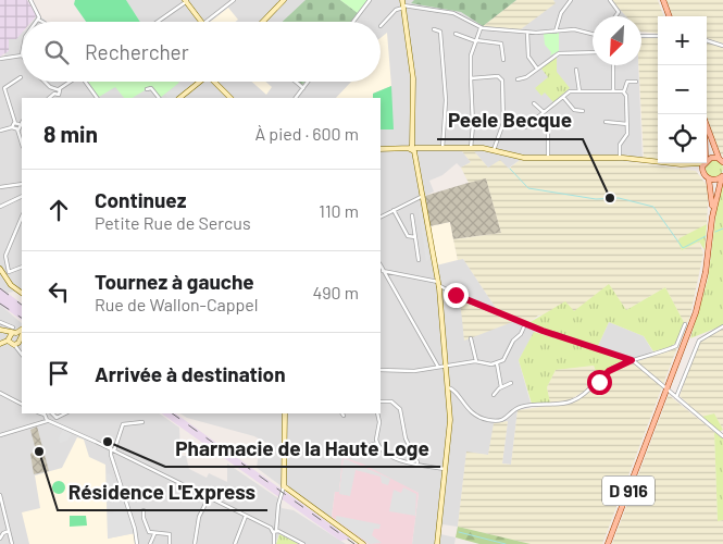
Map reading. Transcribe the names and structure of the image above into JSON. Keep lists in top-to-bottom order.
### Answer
{
  "streets": {
    "main road": ["D 916"]
  },
  "places": ["Peele Becque", "Pharmacie de la Haute Loge", "Résidence L'Express"],
  "north": "bottom left",
  "page": {
    "map_buttons": ["+", "−"],
    "search": "Rechercher",
    "heading": ["8 min", "À pied · 600 m"],
    "list": [
      ["Continuez", "Petite Rue de Sercus", "110 m"],
      ["Tournez à gauche", "Rue de Wallon-Cappel", "490 m"],
      "Arrivée à destination"
    ]
  }
}
